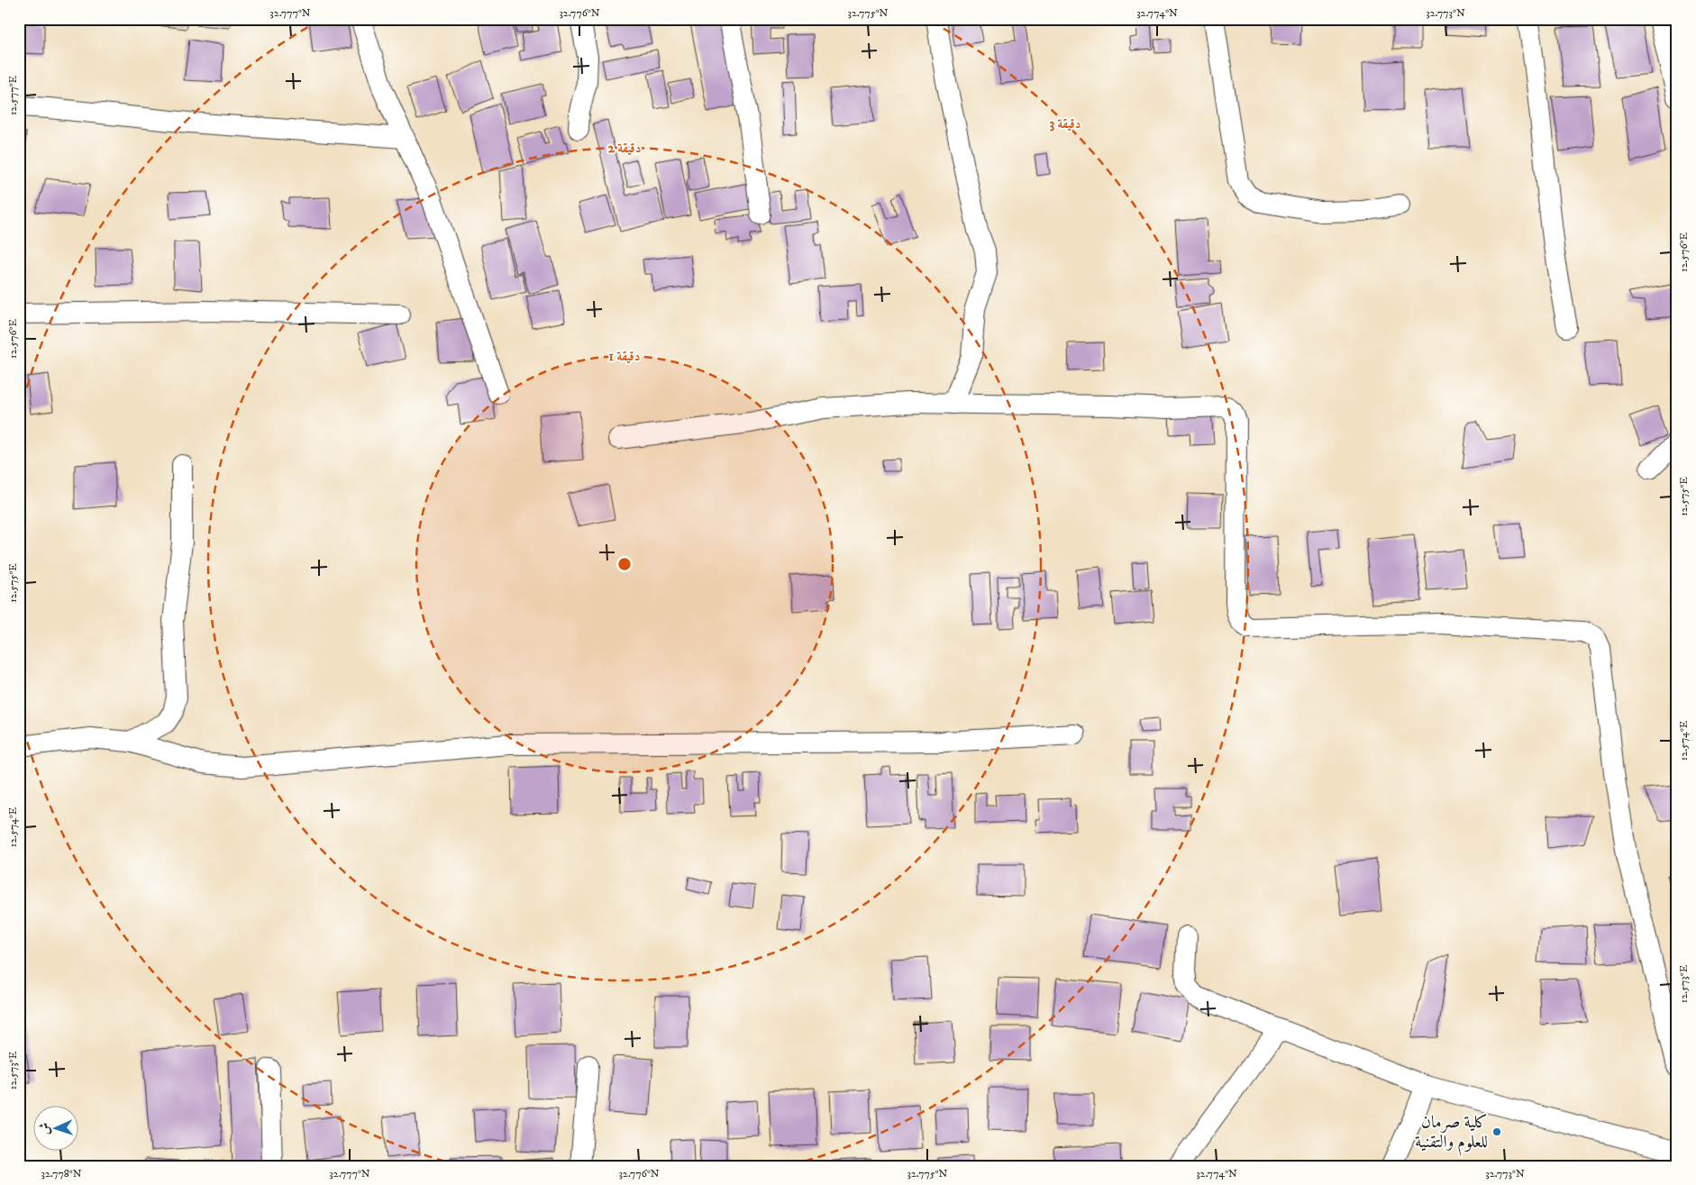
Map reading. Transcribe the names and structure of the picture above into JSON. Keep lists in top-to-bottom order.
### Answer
{
  "places": ["كلية صرمان للعلوم والتقنية"],
  "north": "left",
  "coordinates": [
    "32.777°N",
    "32.776°N",
    "32.775°N",
    "32.774°N",
    "32.773°N",
    "12.577°E",
    "12.576°E",
    "12.575°E",
    "12.574°E",
    "12.573°E",
    "32.778°N"
  ],
  "rings": ["3 دقيقة", "2 دقيقة", "1 دقيقة"]
}
